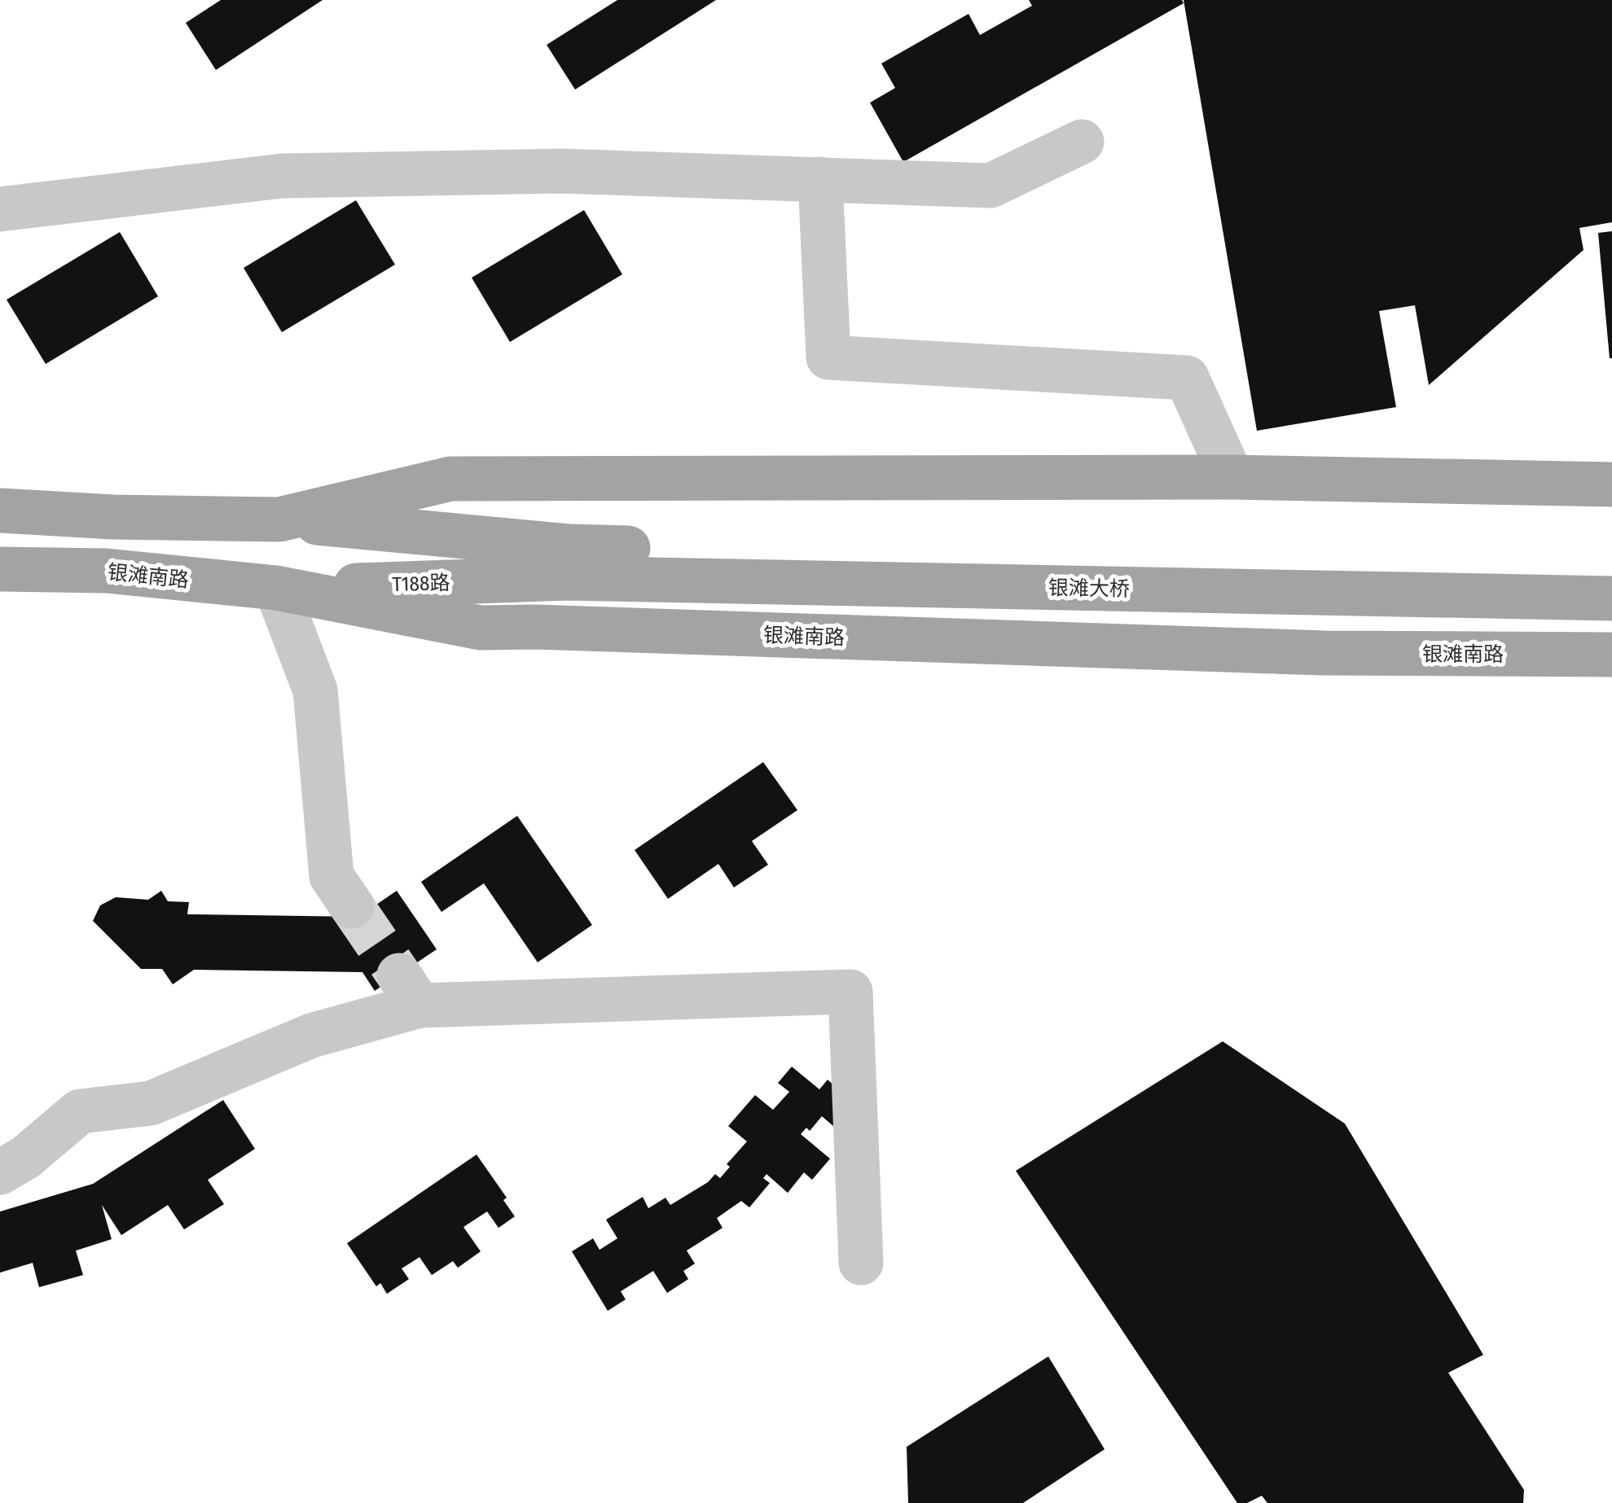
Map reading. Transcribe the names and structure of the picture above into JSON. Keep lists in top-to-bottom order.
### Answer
{
  "streets": {
    "main road": ["银滩南路", "T188路", "银滩大桥"]
  },
  "crossings": [
    ["银滩南路", "T188路"],
    ["T188路", "银滩大桥"]
  ]
}
